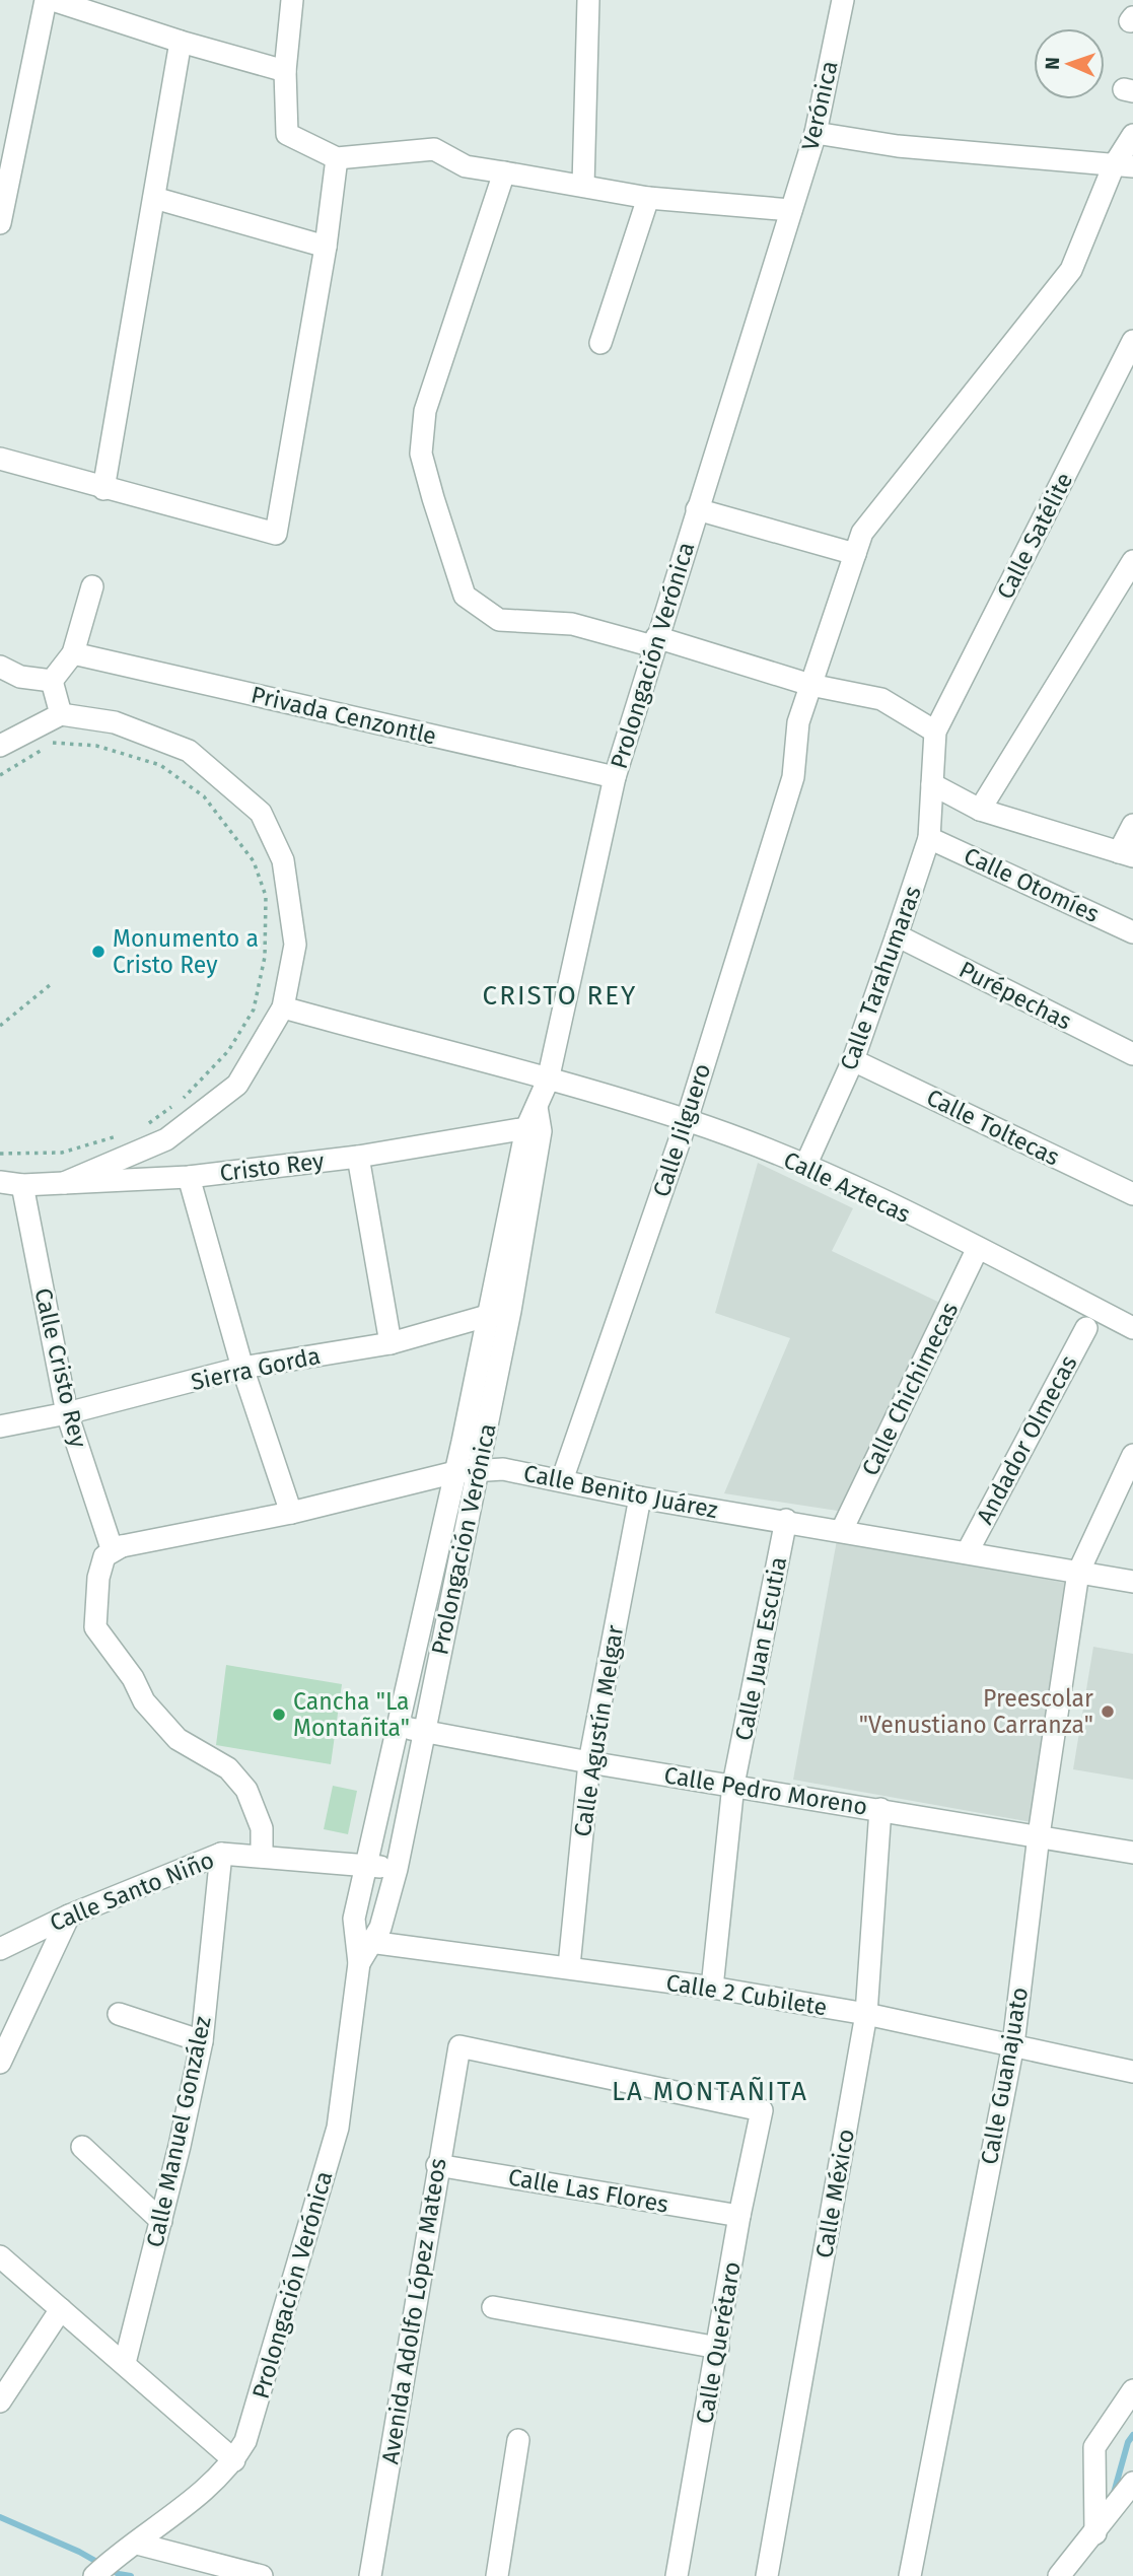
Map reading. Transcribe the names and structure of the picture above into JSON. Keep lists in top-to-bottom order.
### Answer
{
  "streets": {
    "street": [
      "Verónica",
      "Calle Satélite",
      "Prolongación Verónica",
      "Privada Cenzontle",
      "Calle Otomíes",
      "Calle Tarahumaras",
      "Purépechas",
      "Calle Toltecas",
      "Calle Jilguero",
      "Cristo Rey",
      "Calle Aztecas",
      "Calle Cristo Rey",
      "Sierra Gorda",
      "Calle Chichimecas",
      "Andador Olmecas",
      "Calle Benito Juárez",
      "Calle Juan Escutia",
      "Calle Agustín Melgar",
      "Calle Pedro Moreno",
      "Calle Santo Niño",
      "Calle 2 Cubilete",
      "Calle Guanajuato",
      "Calle Manuel González",
      "Calle Las Flores",
      "Calle México",
      "Avenida Adolfo López Mateos",
      "Calle Querétaro"
    ]
  },
  "crossings": [
    ["Verónica", "Prolongación Verónica"],
    ["Prolongación Verónica", "Privada Cenzontle"],
    ["Prolongación Verónica", "Cristo Rey"],
    ["Prolongación Verónica", "Calle Aztecas"],
    ["Prolongación Verónica", "Sierra Gorda"],
    ["Prolongación Verónica", "Calle Benito Juárez"],
    ["Prolongación Verónica", "Calle Pedro Moreno"],
    ["Prolongación Verónica", "Calle Santo Niño"],
    ["Prolongación Verónica", "Calle 2 Cubilete"],
    ["Calle Otomíes", "Calle Tarahumaras"],
    ["Calle Tarahumaras", "Purépechas"],
    ["Calle Tarahumaras", "Calle Toltecas"],
    ["Calle Tarahumaras", "Calle Aztecas"],
    ["Calle Jilguero", "Calle Aztecas"],
    ["Calle Jilguero", "Calle Benito Juárez"],
    ["Cristo Rey", "Calle Cristo Rey"],
    ["Calle Aztecas", "Calle Chichimecas"],
    ["Calle Cristo Rey", "Sierra Gorda"],
    ["Calle Cristo Rey", "Calle Benito Juárez"],
    ["Calle Chichimecas", "Calle Benito Juárez"],
    ["Andador Olmecas", "Calle Benito Juárez"],
    ["Calle Benito Juárez", "Calle Juan Escutia"],
    ["Calle Benito Juárez", "Calle Agustín Melgar"],
    ["Calle Benito Juárez", "Calle Guanajuato"],
    ["Calle Juan Escutia", "Calle Pedro Moreno"],
    ["Calle Juan Escutia", "Calle 2 Cubilete"],
    ["Calle Agustín Melgar", "Calle Pedro Moreno"],
    ["Calle Agustín Melgar", "Calle 2 Cubilete"],
    ["Calle Pedro Moreno", "Calle Guanajuato"],
    ["Calle Pedro Moreno", "Calle México"],
    ["Calle Santo Niño", "Calle Manuel González"],
    ["Calle 2 Cubilete", "Calle Guanajuato"],
    ["Calle 2 Cubilete", "Calle México"],
    ["Calle Las Flores", "Avenida Adolfo López Mateos"],
    ["Calle Las Flores", "Calle Querétaro"],
    ["Avenida Adolfo López Mateos", "Calle Querétaro"]
  ],
  "districts": ["CRISTO REY", "LA MONTAÑITA"],
  "places": ["Monumento a Cristo Rey", "Preescolar \"Venustiano Carranza\"", "Cancha \"La Montañita\""],
  "north": "left"
}
